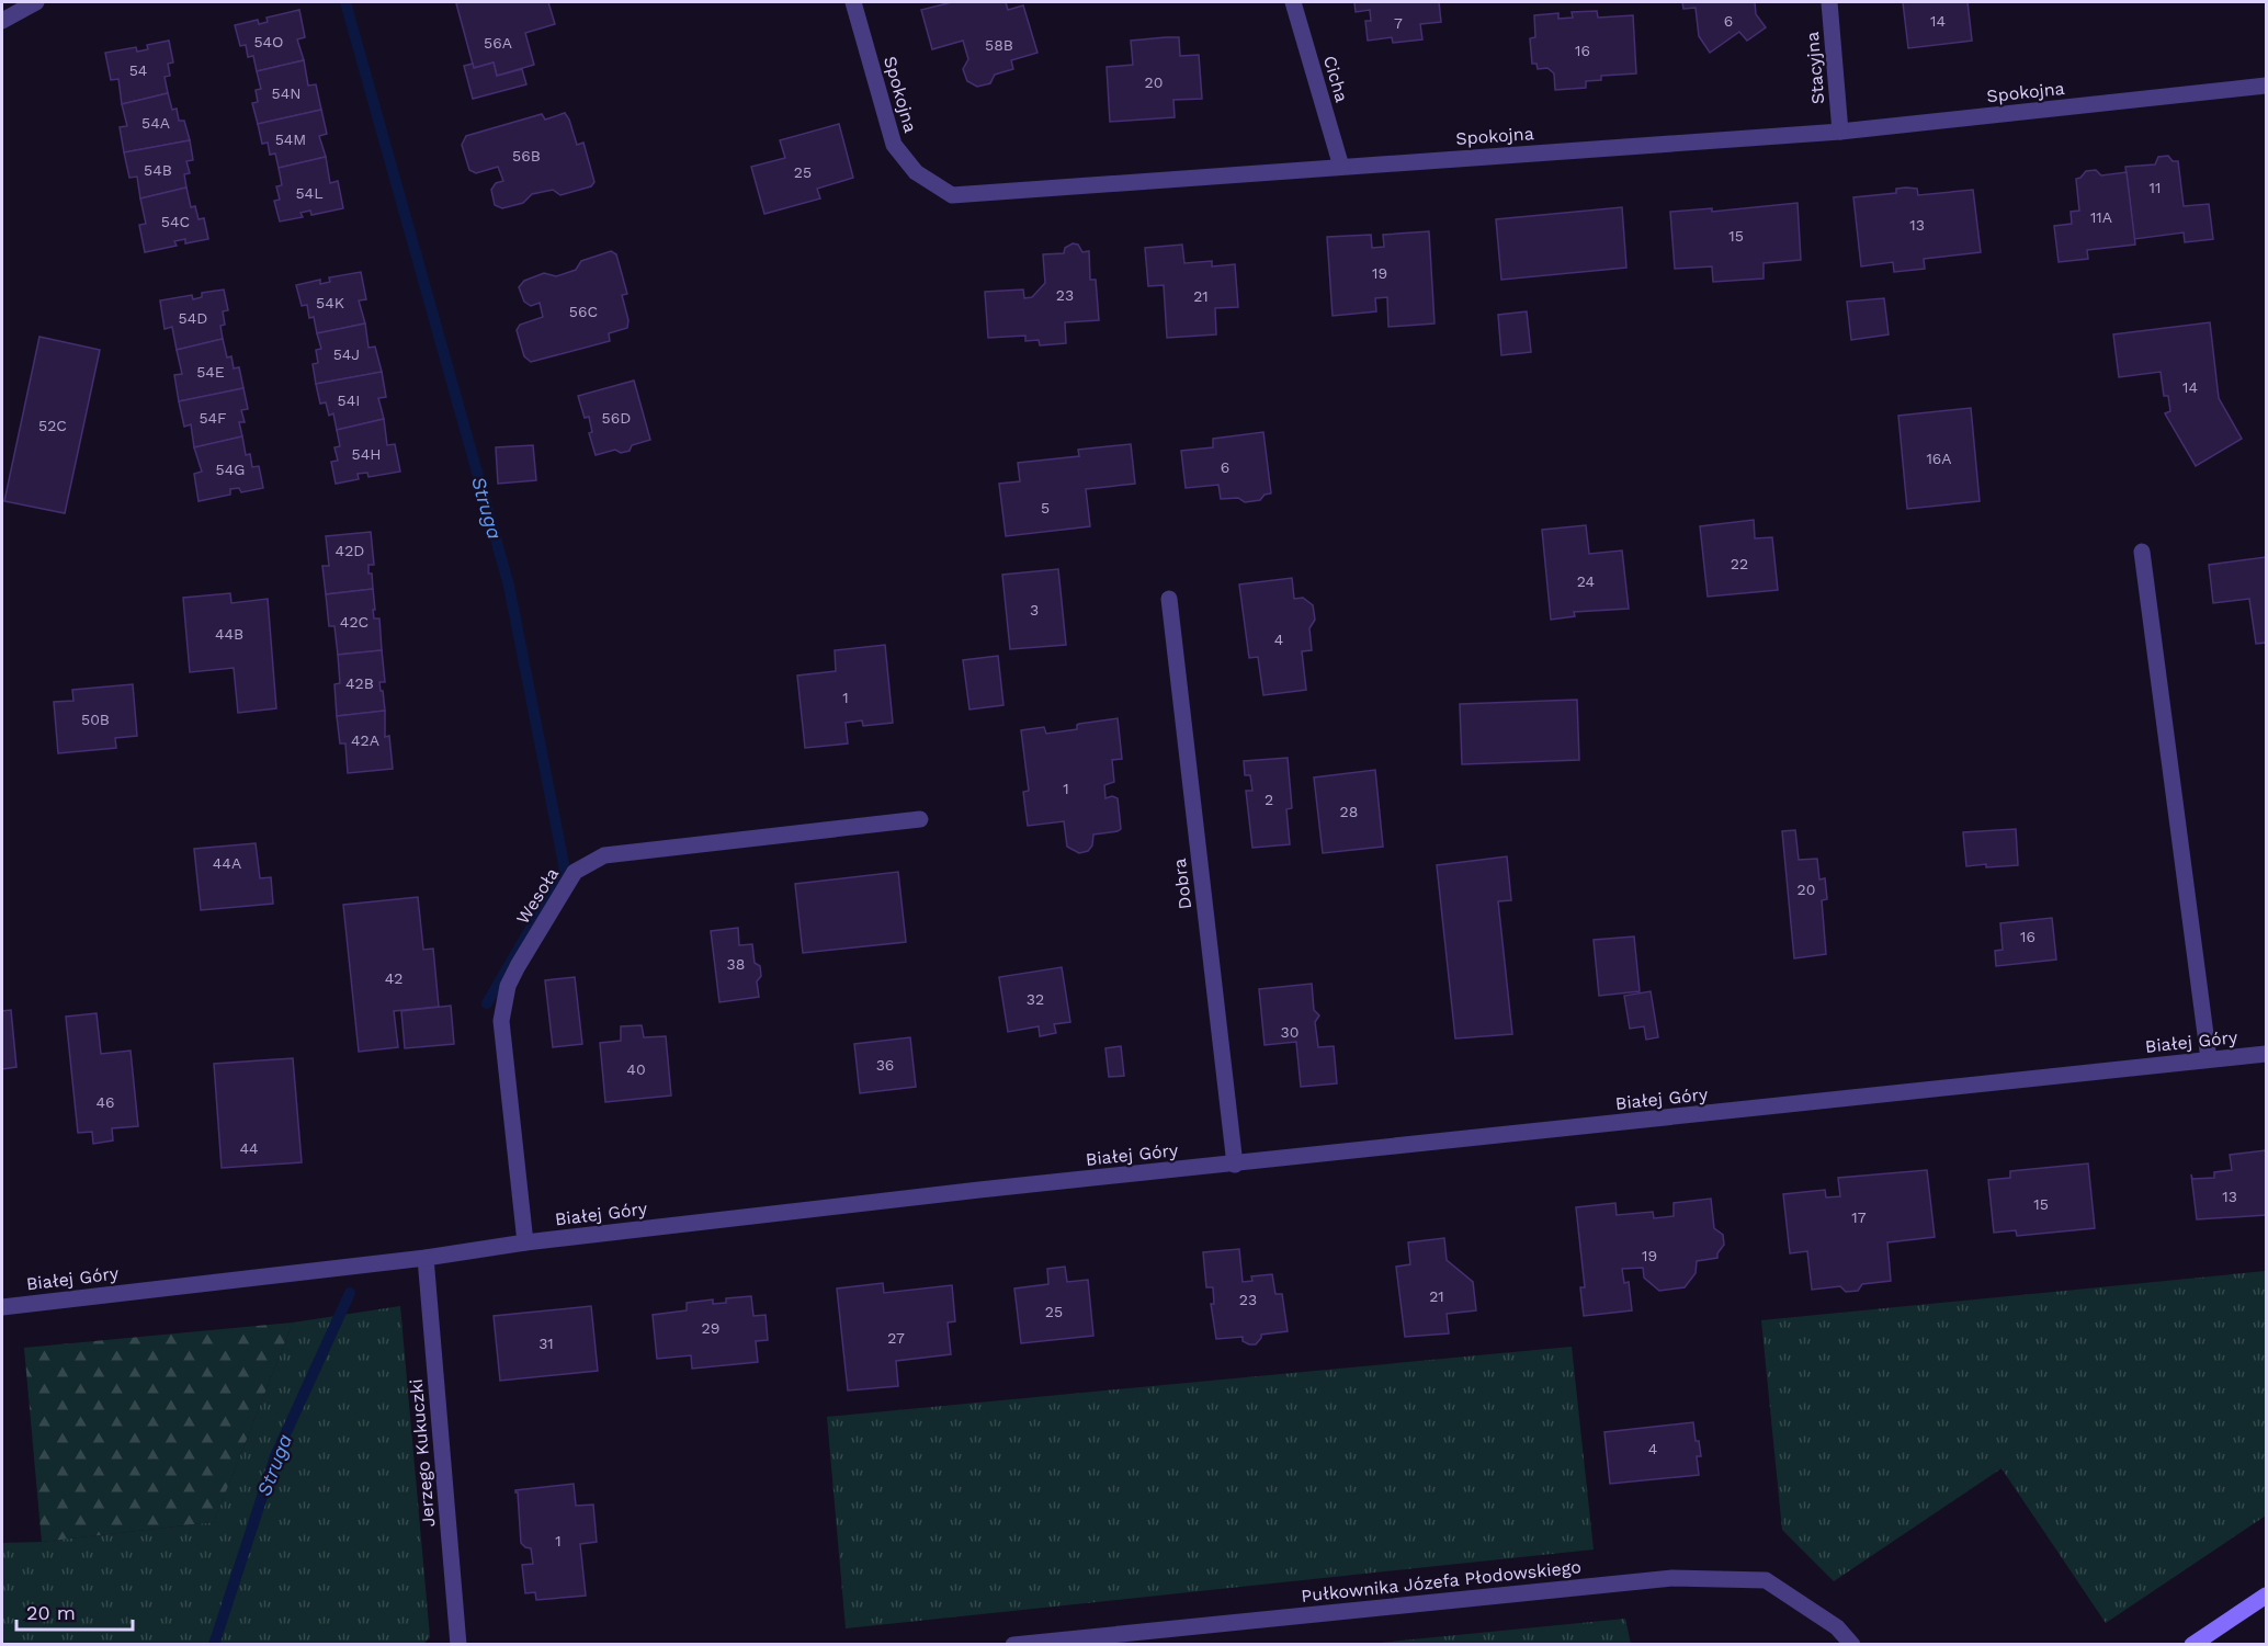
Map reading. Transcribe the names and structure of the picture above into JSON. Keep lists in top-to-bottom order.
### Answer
{
  "streets": {
    "street": [
      "Stacyjna",
      "Cicha",
      "Spokojna",
      "Dobra",
      "Wesoła",
      "Białej Góry",
      "Jerzego Kukuczki",
      "Pułkownika Józefa Płodowskiego"
    ]
  },
  "crossings": [
    ["Stacyjna", "Spokojna"],
    ["Cicha", "Spokojna"],
    ["Dobra", "Białej Góry"],
    ["Wesoła", "Białej Góry"],
    ["Białej Góry", "Jerzego Kukuczki"]
  ],
  "water": ["Struga"],
  "house_numbers": [
    "6",
    "14",
    "7",
    "54O",
    "56A",
    "58B",
    "16",
    "54",
    "20",
    "54N",
    "54A",
    "54M",
    "56B",
    "54B",
    "25",
    "11",
    "54L",
    "11A",
    "54C",
    "13",
    "15",
    "19",
    "23",
    "21",
    "54K",
    "56C",
    "54D",
    "54J",
    "54E",
    "14",
    "54I",
    "54F",
    "56D",
    "52C",
    "54H",
    "16A",
    "6",
    "54G",
    "5",
    "42D",
    "22",
    "24",
    "3",
    "42C",
    "44B",
    "4",
    "42B",
    "1",
    "50B",
    "42A",
    "1",
    "2",
    "28",
    "44A",
    "20",
    "16",
    "38",
    "42",
    "32",
    "30",
    "36",
    "40",
    "46",
    "44",
    "13",
    "15",
    "17",
    "19",
    "21",
    "23",
    "25",
    "29",
    "27",
    "31",
    "4",
    "1"
  ],
  "scale_bar": "20 m"
}
